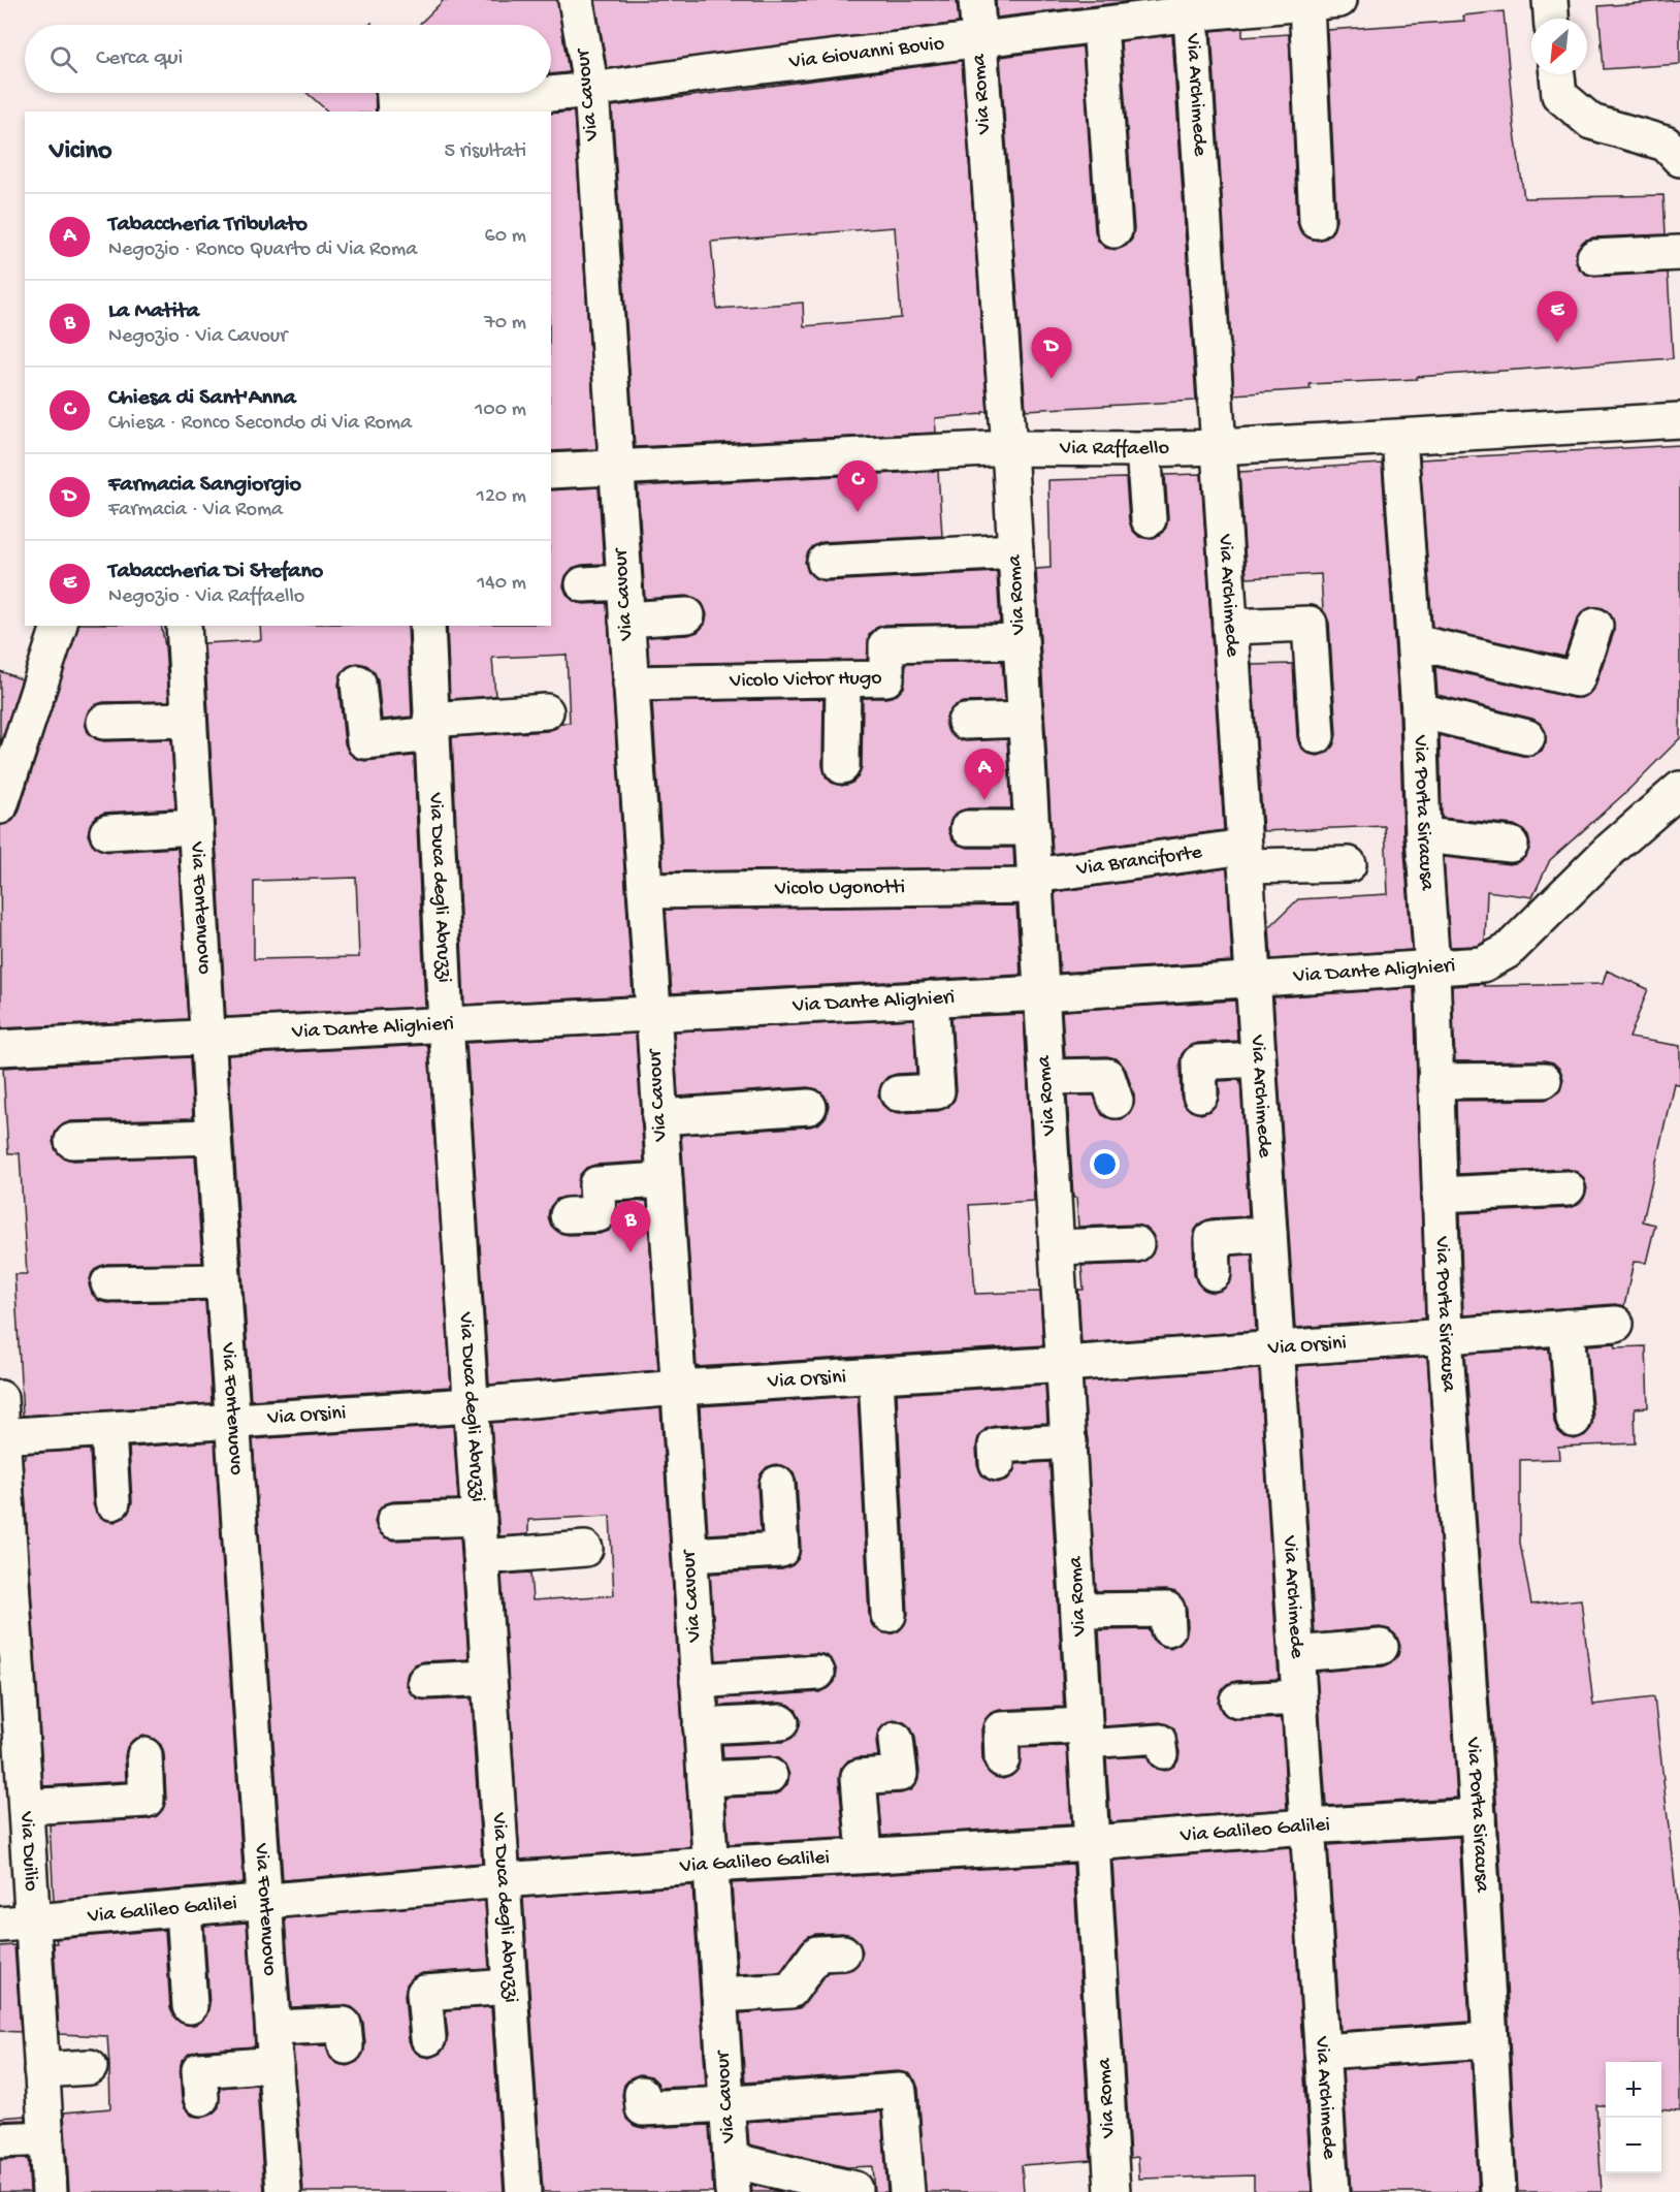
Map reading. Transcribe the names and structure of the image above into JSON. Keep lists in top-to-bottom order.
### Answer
{
  "streets": {
    "street": [
      "Via Giovanni Bovio",
      "Via Roma",
      "Via Cavour",
      "Via Archimede",
      "Via Raffaello",
      "Vicolo Victor Hugo",
      "Via Porta Siracusa",
      "Via Branciforte",
      "Via Duca degli Abruzzi",
      "Vicolo Ugonotti",
      "Via Fontenuovo",
      "Via Dante Alighieri",
      "Via Orsini",
      "Via Galileo Galilei",
      "Via Duilio"
    ]
  },
  "crossings": [
    ["Via Giovanni Bovio", "Via Roma"],
    ["Via Giovanni Bovio", "Via Cavour"],
    ["Via Giovanni Bovio", "Via Archimede"],
    ["Via Roma", "Via Raffaello"],
    ["Via Roma", "Vicolo Victor Hugo"],
    ["Via Roma", "Via Branciforte"],
    ["Via Roma", "Vicolo Ugonotti"],
    ["Via Roma", "Via Dante Alighieri"],
    ["Via Roma", "Via Orsini"],
    ["Via Roma", "Via Galileo Galilei"],
    ["Via Cavour", "Via Raffaello"],
    ["Via Cavour", "Vicolo Victor Hugo"],
    ["Via Cavour", "Vicolo Ugonotti"],
    ["Via Cavour", "Via Dante Alighieri"],
    ["Via Cavour", "Via Orsini"],
    ["Via Cavour", "Via Galileo Galilei"],
    ["Via Archimede", "Via Raffaello"],
    ["Via Archimede", "Via Branciforte"],
    ["Via Archimede", "Via Dante Alighieri"],
    ["Via Archimede", "Via Orsini"],
    ["Via Archimede", "Via Galileo Galilei"],
    ["Via Raffaello", "Via Porta Siracusa"],
    ["Via Porta Siracusa", "Via Dante Alighieri"],
    ["Via Porta Siracusa", "Via Orsini"],
    ["Via Porta Siracusa", "Via Galileo Galilei"],
    ["Via Branciforte", "Vicolo Ugonotti"],
    ["Via Duca degli Abruzzi", "Via Dante Alighieri"],
    ["Via Duca degli Abruzzi", "Via Orsini"],
    ["Via Duca degli Abruzzi", "Via Galileo Galilei"],
    ["Via Fontenuovo", "Via Dante Alighieri"],
    ["Via Fontenuovo", "Via Orsini"],
    ["Via Fontenuovo", "Via Galileo Galilei"],
    ["Via Orsini", "Via Duilio"],
    ["Via Galileo Galilei", "Via Duilio"]
  ],
  "north": "bottom left",
  "page": {
    "search": "Cerca qui",
    "heading": ["Vicino", "5 risultati"],
    "list": [
      {
        "mark": "A",
        "name": "Tabaccheria Tribulato",
        "note": "Negozio · Ronco Quarto di Via Roma",
        "value": "60 m"
      },
      {
        "mark": "B",
        "name": "La Matita",
        "note": "Negozio · Via Cavour",
        "value": "70 m"
      },
      {
        "mark": "C",
        "name": "Chiesa di Sant'Anna",
        "note": "Chiesa · Ronco Secondo di Via Roma",
        "value": "100 m"
      },
      {
        "mark": "D",
        "name": "Farmacia Sangiorgio",
        "note": "Farmacia · Via Roma",
        "value": "120 m"
      },
      {
        "mark": "E",
        "name": "Tabaccheria Di Stefano",
        "note": "Negozio · Via Raffaello",
        "value": "140 m"
      }
    ],
    "pins": [
      "E",
      "D",
      "C",
      "A",
      "B"
    ],
    "map_buttons": ["+", "−"]
  }
}
